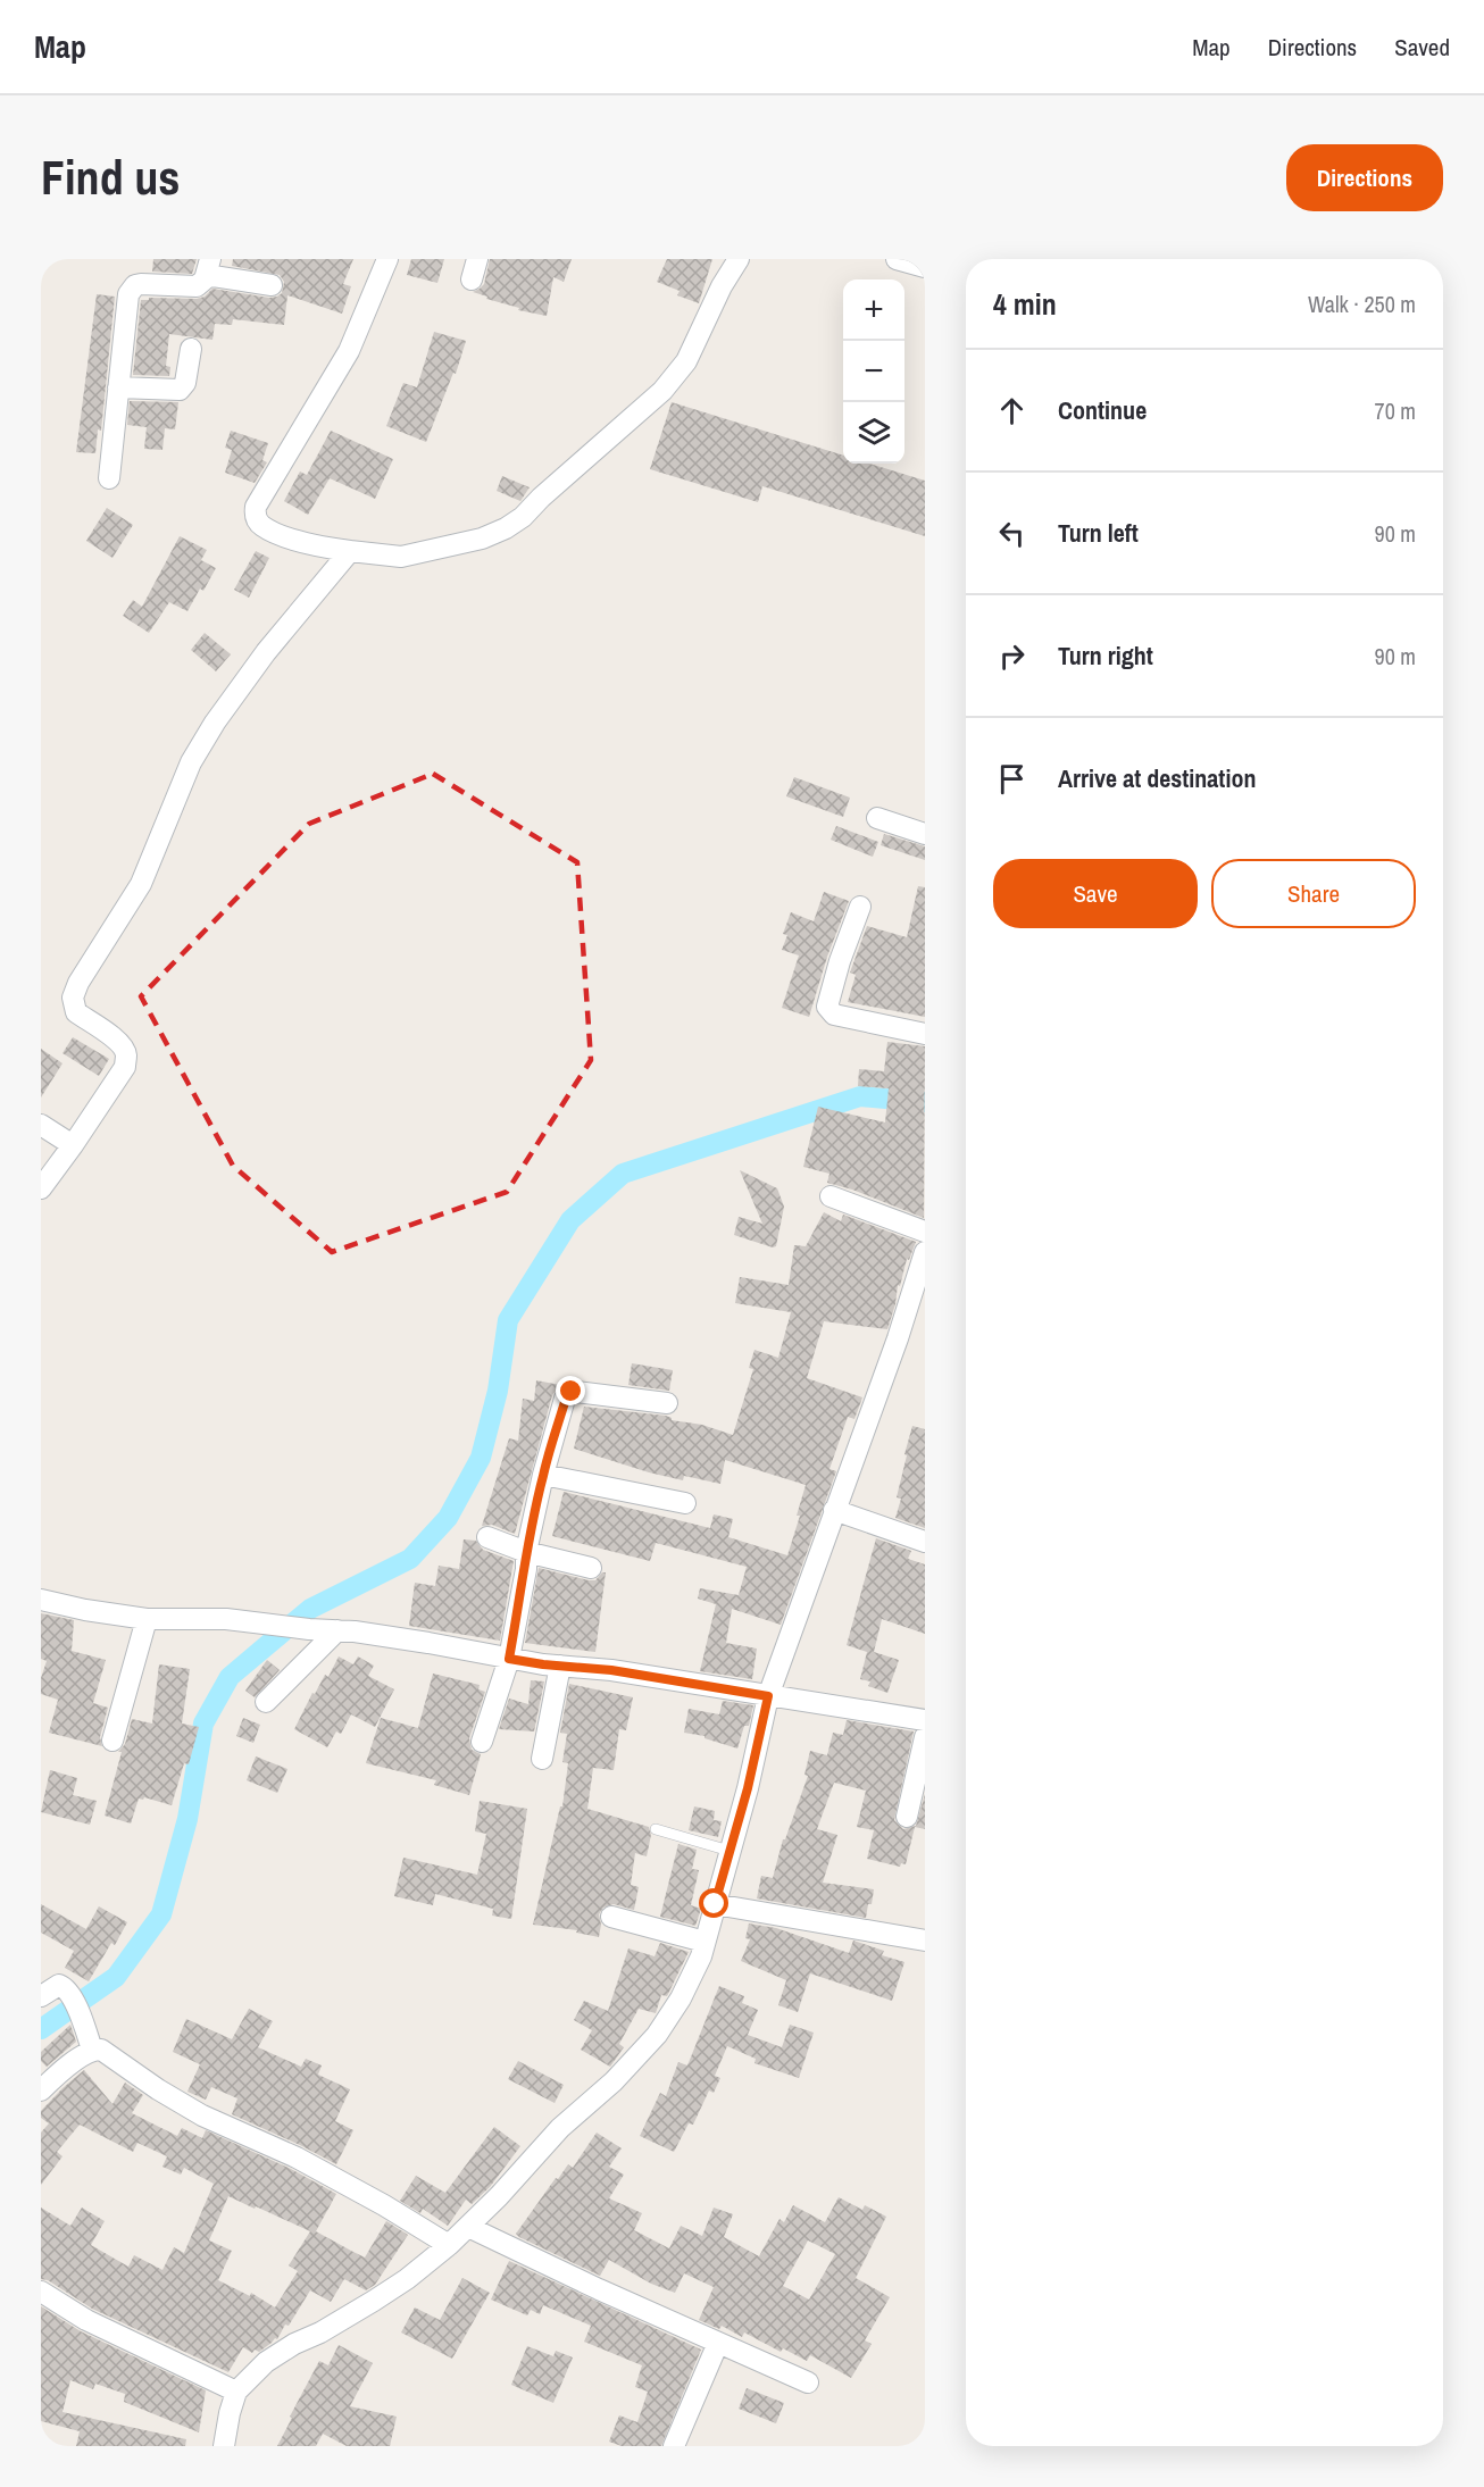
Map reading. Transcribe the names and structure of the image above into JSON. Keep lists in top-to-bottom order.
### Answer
{
  "page": {
    "header": "Map",
    "nav": ["Map", "Directions", "Saved"],
    "buttons": [
      "Directions",
      ["Save", "Share"]
    ],
    "title": "Find us",
    "heading": ["4 min", "Walk · 250 m"],
    "map_buttons": ["+", "−"],
    "list": [
      ["Continue", "70 m"],
      ["Turn left", "90 m"],
      ["Turn right", "90 m"],
      "Arrive at destination"
    ]
  }
}
